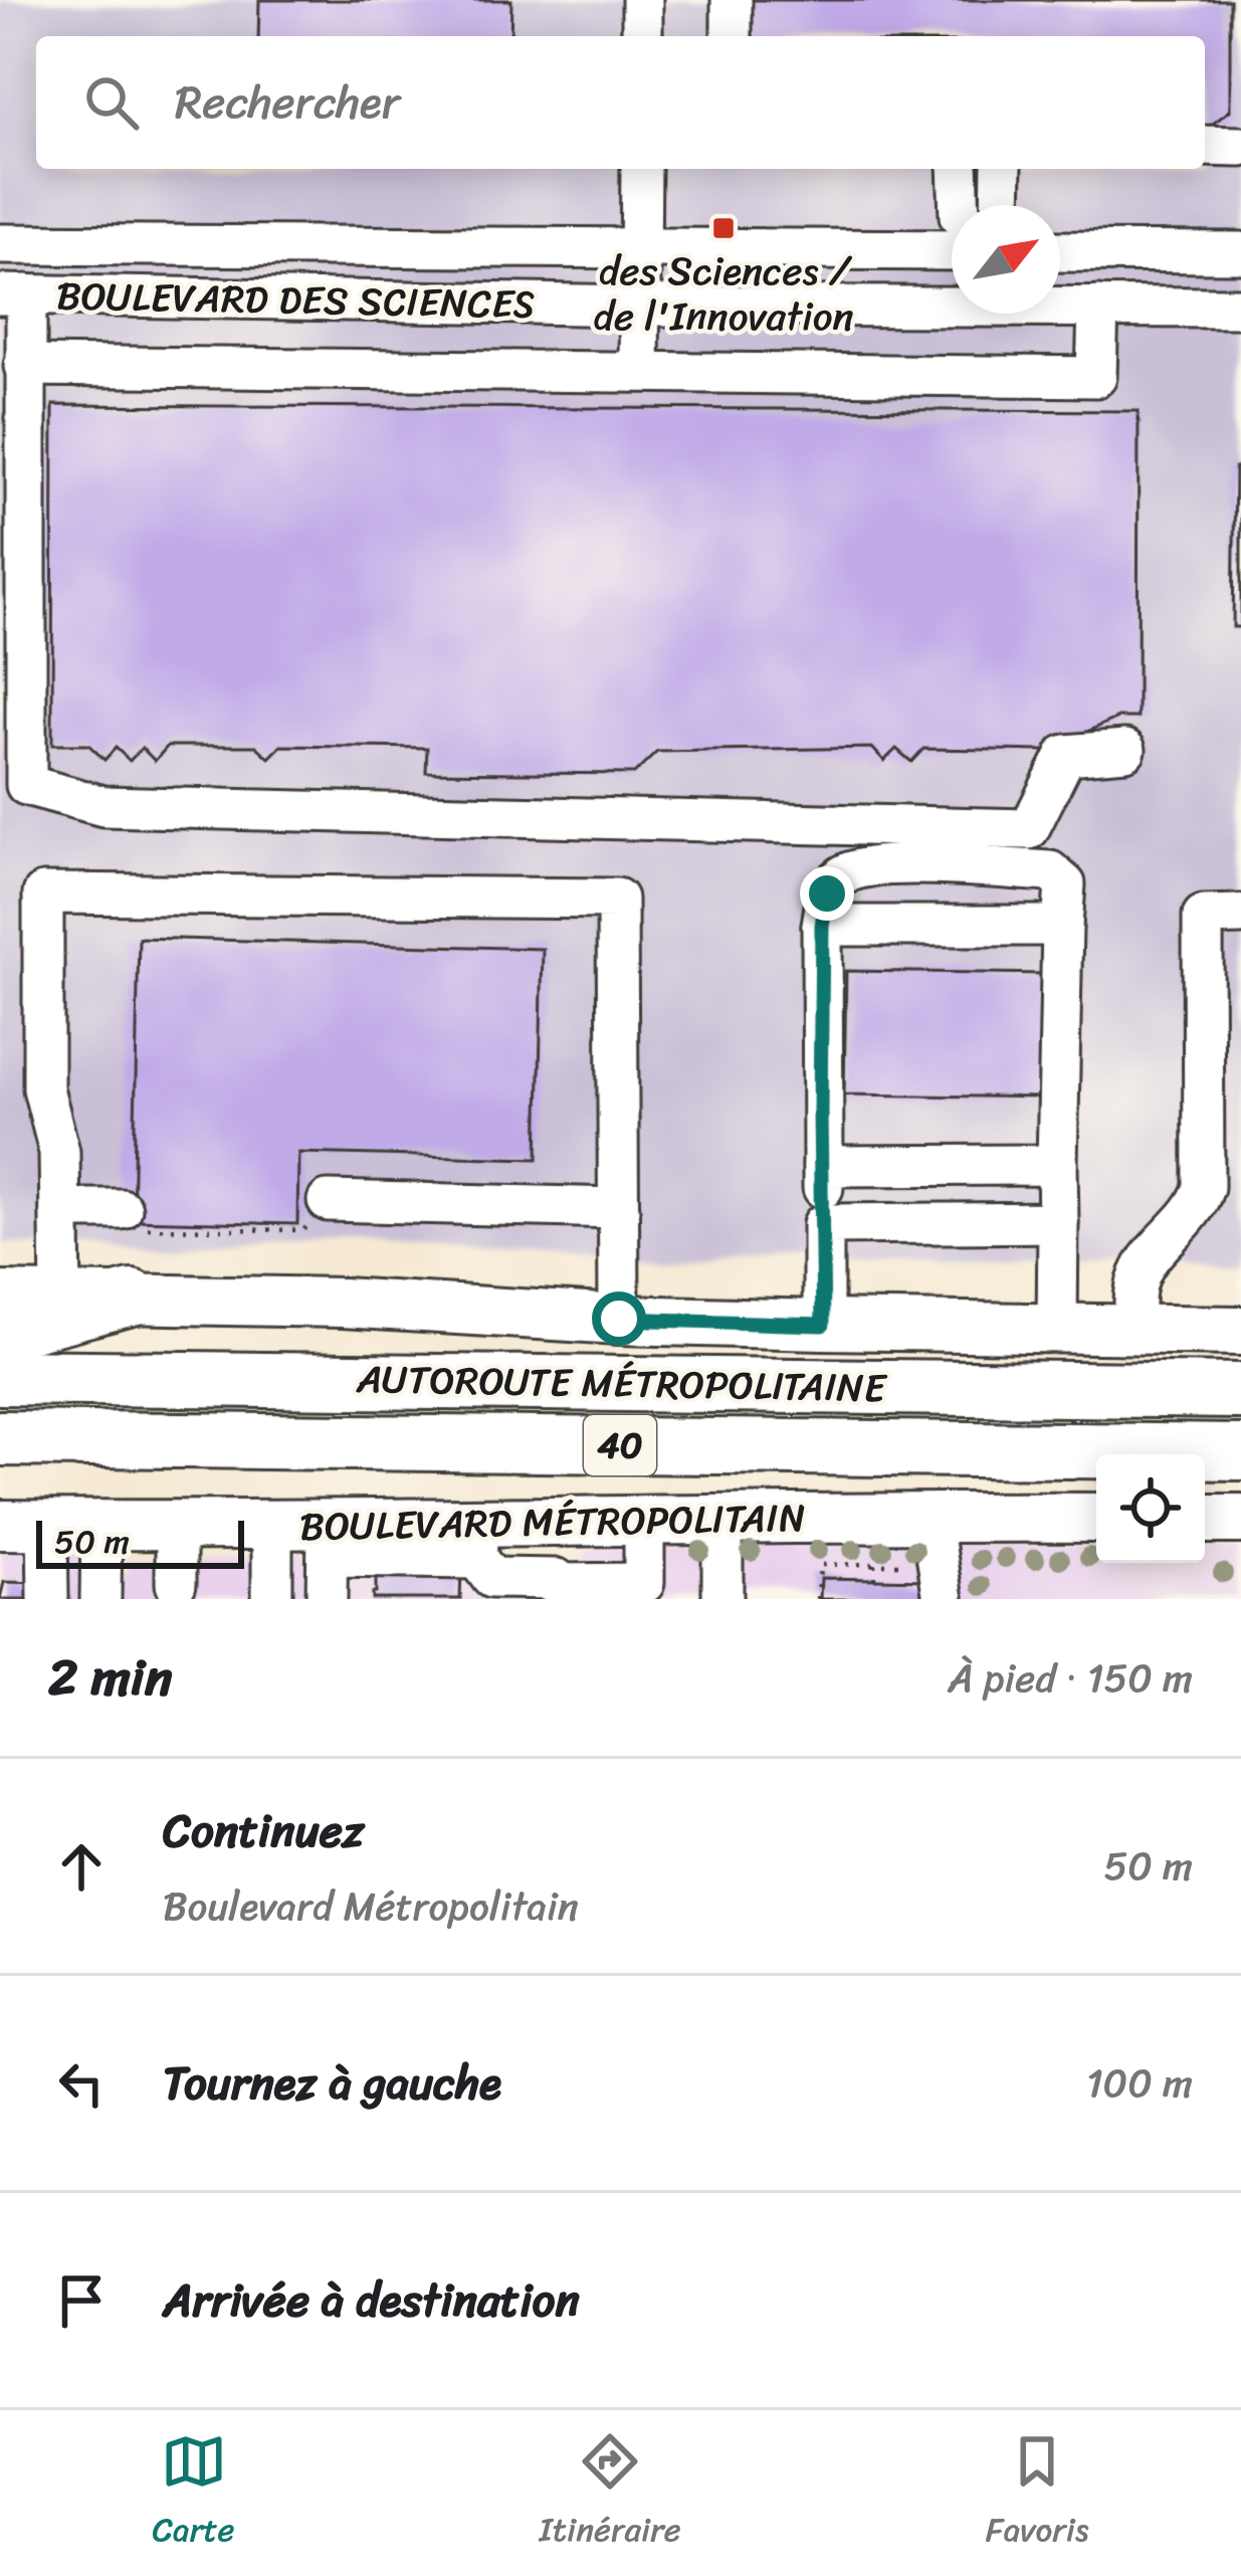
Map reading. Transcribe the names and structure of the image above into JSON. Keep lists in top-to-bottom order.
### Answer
{
  "streets": {
    "highway": ["AUTOROUTE MÉTROPOLITAINE", "40"],
    "main road": ["BOULEVARD MÉTROPOLITAIN"],
    "street": ["BOULEVARD DES SCIENCES"]
  },
  "places": {
    "transit": ["des Sciences / de l'Innovation"]
  },
  "scale_bar": "50 m",
  "north": "top right",
  "page": {
    "search": "Rechercher",
    "scale": "50 m",
    "heading": ["2 min", "À pied · 150 m"],
    "list": [
      ["Continuez", "Boulevard Métropolitain", "50 m"],
      ["Tournez à gauche", "100 m"],
      "Arrivée à destination"
    ],
    "nav": ["Carte", "Itinéraire", "Favoris"]
  }
}
